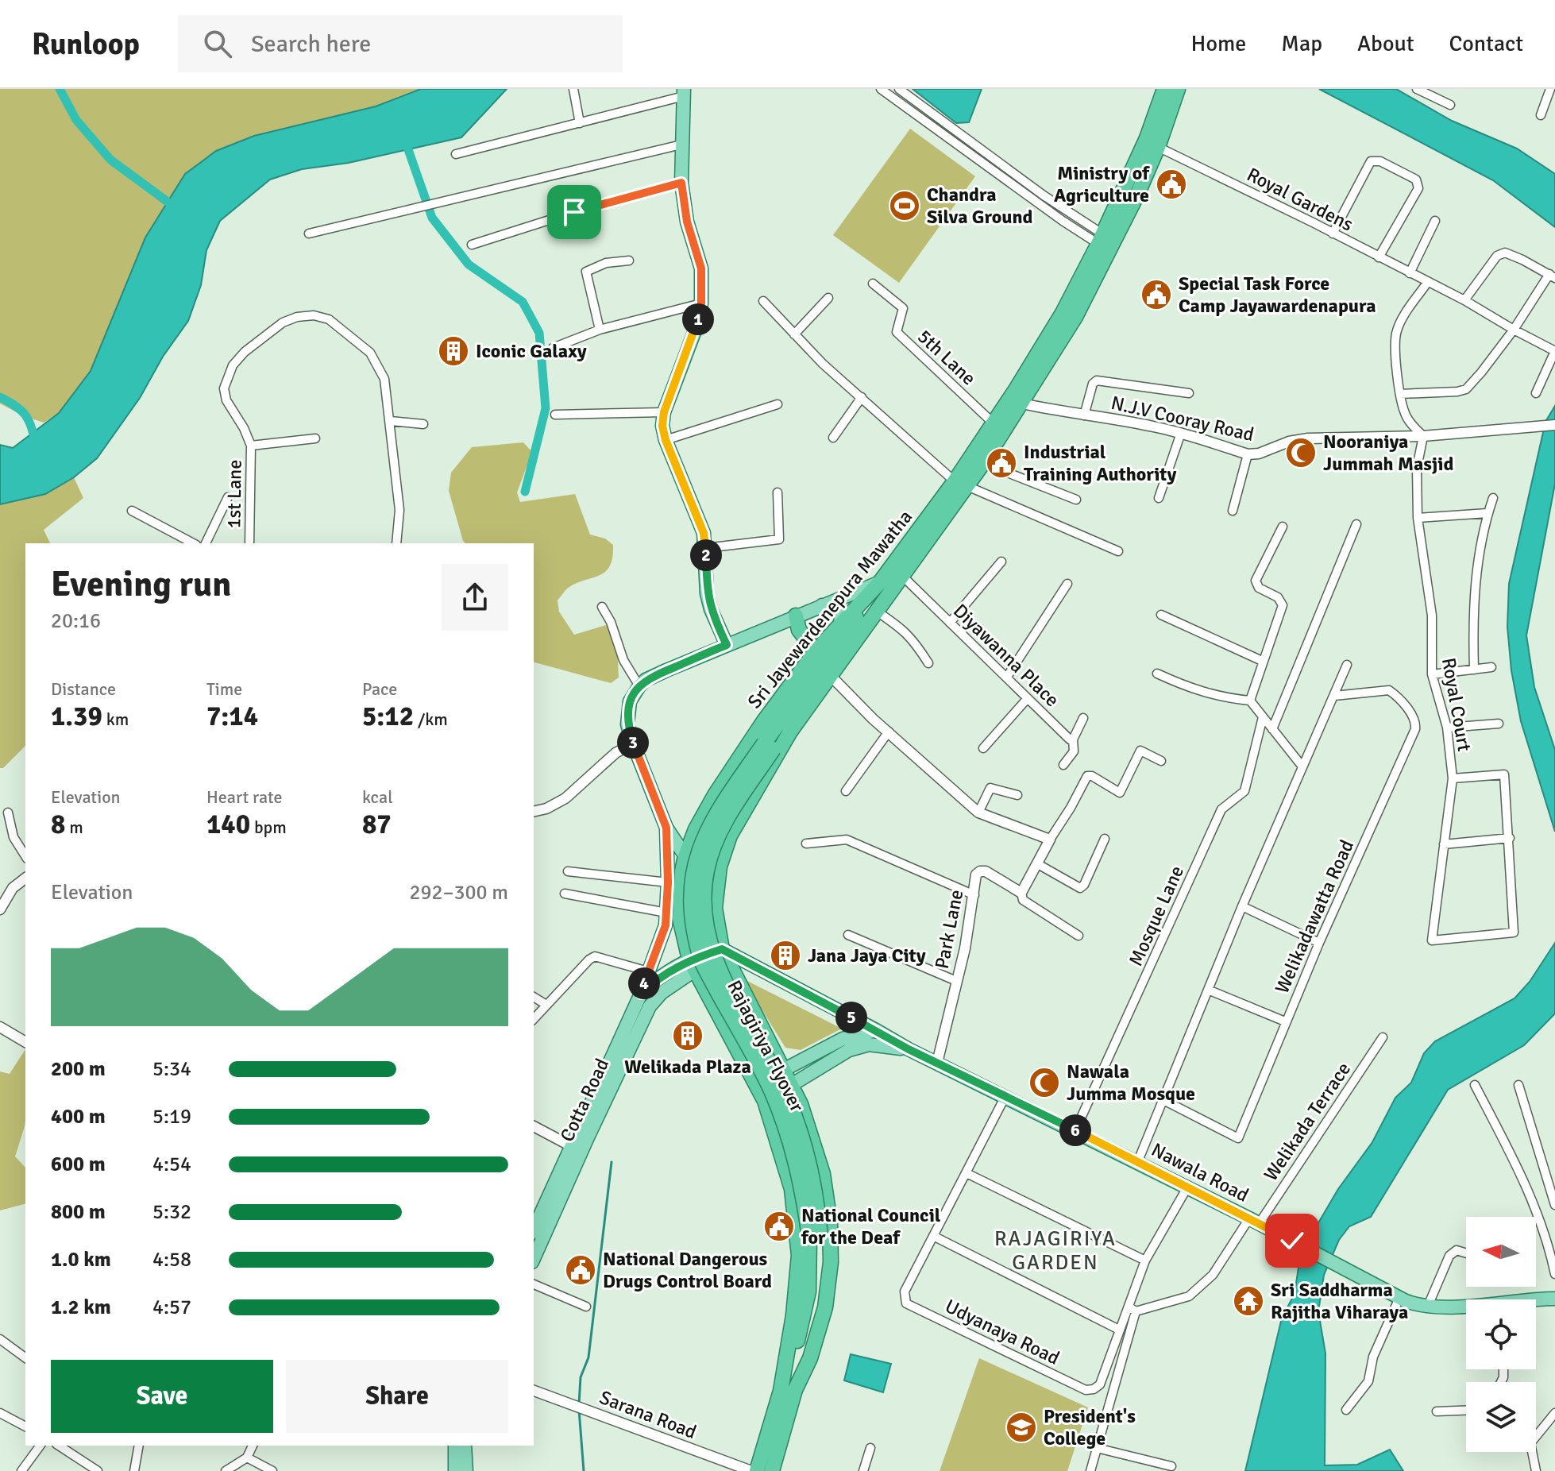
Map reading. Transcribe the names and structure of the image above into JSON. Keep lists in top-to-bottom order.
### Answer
{
  "streets": {
    "highway": ["Sri Jayewardenepura Mawatha", "Rajagiriya Flyover"],
    "main road": ["Cotta Road", "Nawala Road"],
    "street": [
      "Royal Gardens",
      "5th Lane",
      "N.J.V Cooray Road",
      "1st Lane",
      "Diyawanna Place",
      "Royal Court",
      "Mosque Lane",
      "Welikadawatta Road",
      "Park Lane",
      "Welikada Terrace",
      "Udyanaya Road",
      "Sarana Road"
    ]
  },
  "crossings": [
    ["Royal Gardens", "Sri Jayewardenepura Mawatha"],
    ["5th Lane", "Sri Jayewardenepura Mawatha"],
    ["N.J.V Cooray Road", "Sri Jayewardenepura Mawatha"],
    ["N.J.V Cooray Road", "Royal Court"],
    ["Sri Jayewardenepura Mawatha", "Diyawanna Place"],
    ["Sri Jayewardenepura Mawatha", "Rajagiriya Flyover"],
    ["Sri Jayewardenepura Mawatha", "Cotta Road"],
    ["Sri Jayewardenepura Mawatha", "Nawala Road"],
    ["Diyawanna Place", "Rajagiriya Flyover"],
    ["Mosque Lane", "Nawala Road"],
    ["Park Lane", "Nawala Road"],
    ["Welikada Terrace", "Nawala Road"],
    ["Welikada Terrace", "Udyanaya Road"],
    ["Nawala Road", "Udyanaya Road"]
  ],
  "districts": ["RAJAGIRIYA GARDEN"],
  "places": {
    "public building": [
      "Ministry of Agriculture",
      "Special Task Force Camp Jayawardenapura",
      "Industrial Training Authority",
      "National Council for the Deaf",
      "National Dangerous Drugs Control Board"
    ],
    "sports": ["Chandra Silva Ground"],
    "building": ["Iconic Galaxy", "Jana Jaya City", "Welikada Plaza"],
    "mosque": ["Nooraniya Jummah Masjid", "Nawala Jumma Mosque"],
    "temple": ["Sri Saddharma Rajitha Viharaya"],
    "school or university": ["President's College"]
  },
  "north": "left",
  "page": {
    "header": "Runloop",
    "search": "Search here",
    "nav": [
      "Home",
      "Map",
      "About",
      "Contact"
    ],
    "pins": [
      "1",
      "2",
      "3",
      "4",
      "5",
      "6"
    ],
    "heading": ["Evening run", "20:16"],
    "stats": [
      ["Distance", "1.39 km"],
      ["Time", "7:14"],
      ["Pace", "5:12 /km"],
      ["Elevation", "8 m"],
      ["Heart rate", "140 bpm"],
      ["kcal", "87"]
    ],
    "chart": ["Elevation", "292–300 m"],
    "list": [
      {
        "name": "200 m",
        "note": "5:34"
      },
      {
        "name": "400 m",
        "note": "5:19"
      },
      {
        "name": "600 m",
        "note": "4:54"
      },
      {
        "name": "800 m",
        "note": "5:32"
      },
      {
        "name": "1.0 km",
        "note": "4:58"
      },
      {
        "name": "1.2 km",
        "note": "4:57"
      }
    ],
    "buttons": ["Save", "Share"]
  }
}
